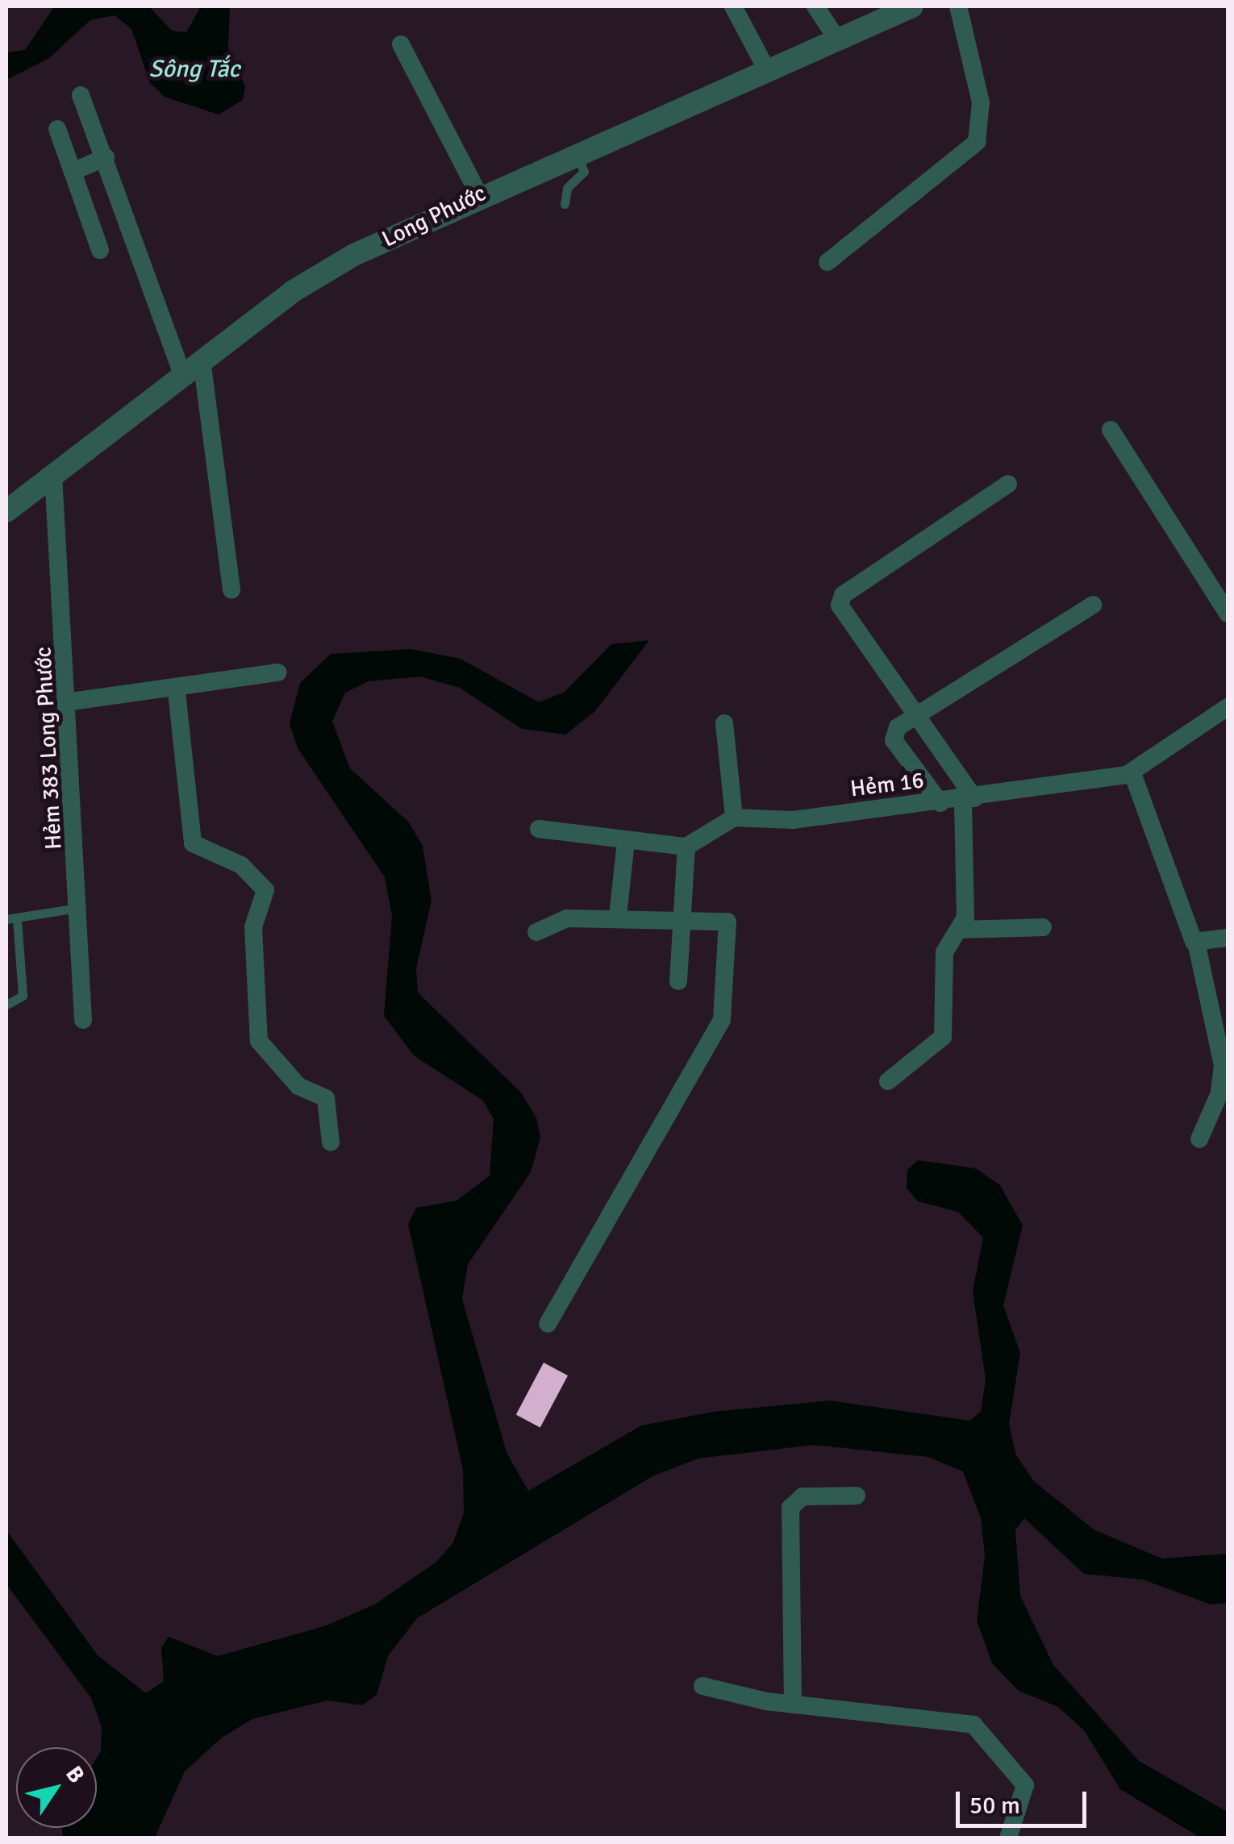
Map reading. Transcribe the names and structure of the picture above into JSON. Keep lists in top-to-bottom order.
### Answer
{
  "streets": {
    "street": ["Long Phước", "Hẻm 383 Long Phước", "Hẻm 16"]
  },
  "crossings": [
    ["Long Phước", "Hẻm 383 Long Phước"]
  ],
  "water": ["Sông Tắc"],
  "scale_bar": "50 m",
  "north": "top right"
}
